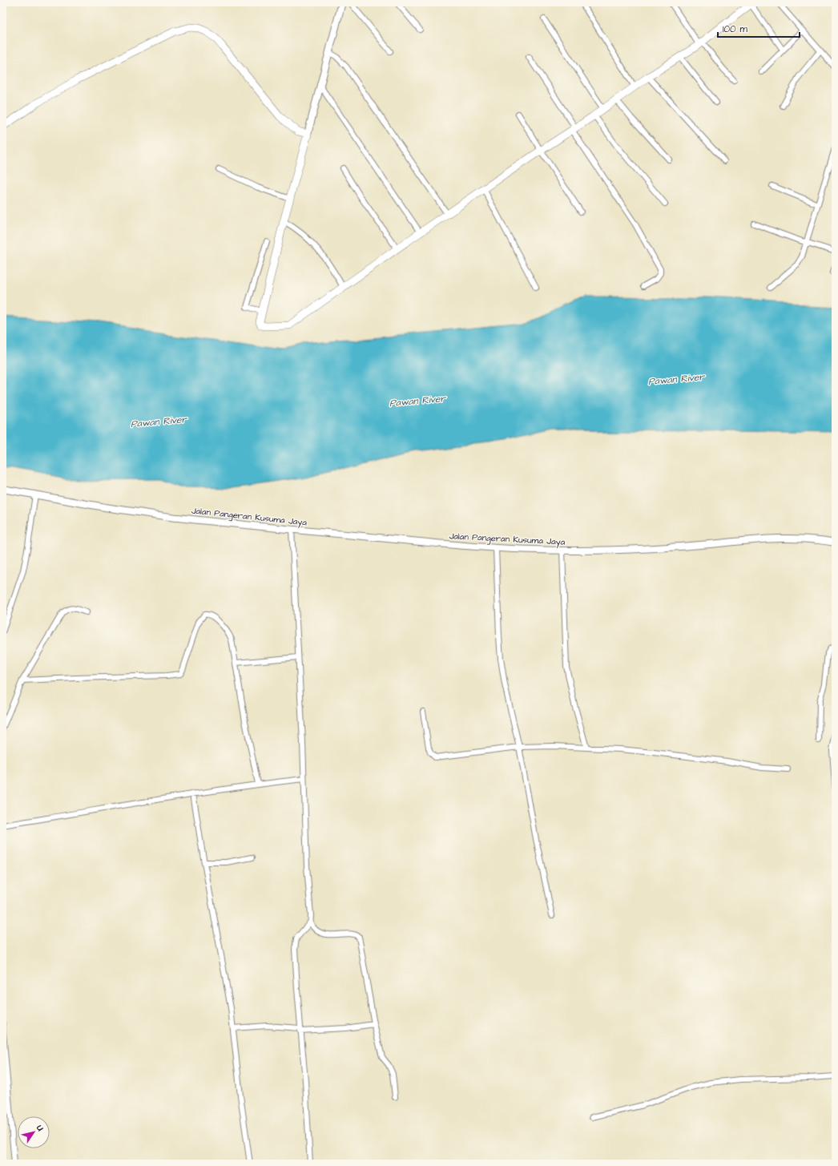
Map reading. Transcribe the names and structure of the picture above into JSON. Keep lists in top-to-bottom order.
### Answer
{
  "streets": {
    "street": ["Jalan Pangeran Kusuma Jaya"]
  },
  "water": ["Pawan River"],
  "scale_bar": "100 m",
  "north": "top right"
}
